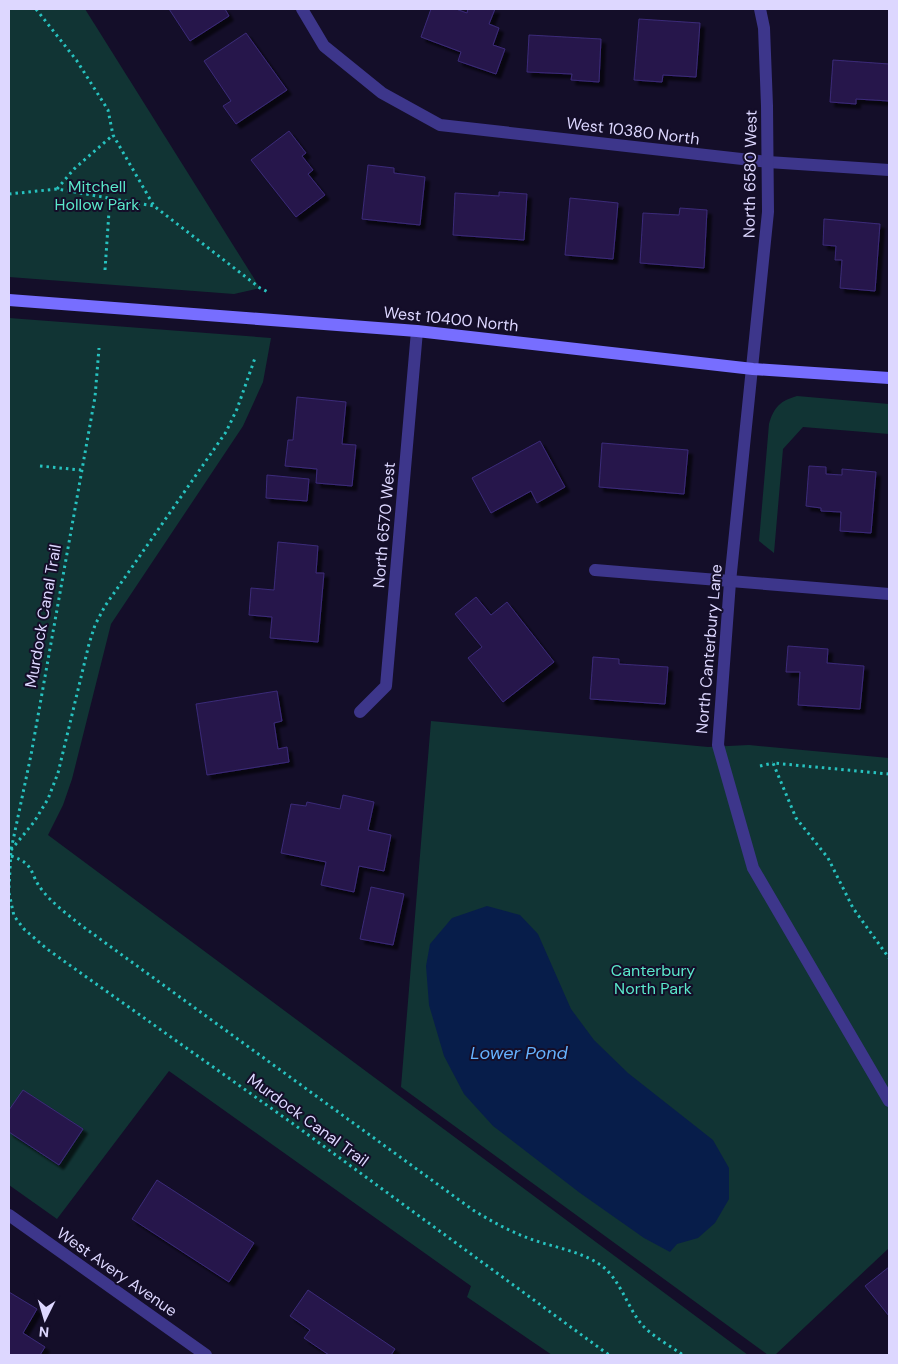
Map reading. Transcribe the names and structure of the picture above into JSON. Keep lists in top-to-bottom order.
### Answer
{
  "streets": {
    "street": [
      "West 10380 North",
      "North 6580 West",
      "West 10400 North",
      "North 6570 West",
      "North Canterbury Lane",
      "West Avery Avenue"
    ],
    "path": ["Murdock Canal Trail"]
  },
  "crossings": [
    ["West 10380 North", "North 6580 West"],
    ["North 6580 West", "West 10400 North"],
    ["North 6580 West", "North Canterbury Lane"],
    ["West 10400 North", "North 6570 West"],
    ["West 10400 North", "North Canterbury Lane"]
  ],
  "water": ["Lower Pond"],
  "parks": ["Mitchell Hollow Park", "Canterbury North Park"],
  "north": "bottom"
}
